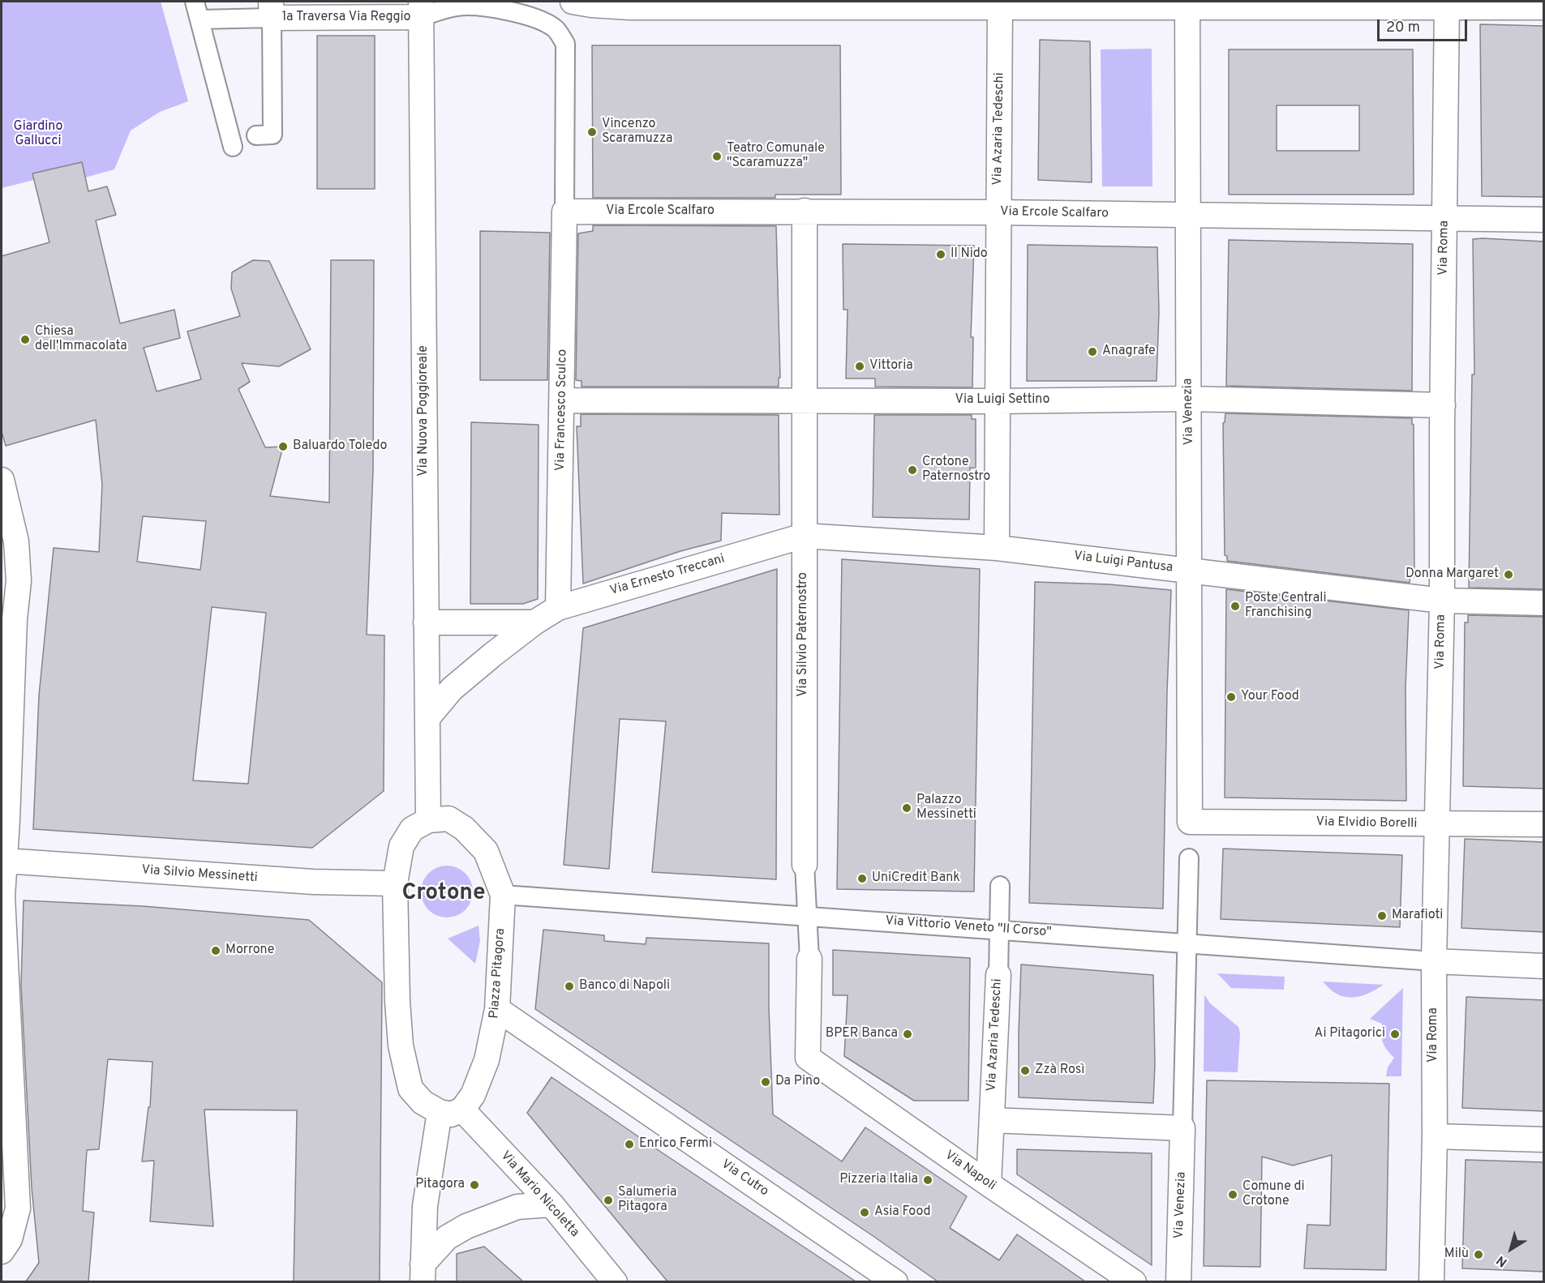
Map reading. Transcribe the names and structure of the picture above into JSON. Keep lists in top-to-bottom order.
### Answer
{
  "streets": {
    "street": [
      "1a Traversa Via Reggio",
      "Via Azaria Tedeschi",
      "Via Ercole Scalfaro",
      "Via Roma",
      "Via Luigi Settino",
      "Via Francesco Sculco",
      "Via Nuova Poggioreale",
      "Via Venezia",
      "Via Luigi Pantusa",
      "Via Ernesto Treccani",
      "Via Silvio Paternostro",
      "Via Elvidio Borelli",
      "Via Silvio Messinetti",
      "Via Vittorio Veneto \"Il Corso\"",
      "Piazza Pitagora",
      "Via Napoli",
      "Via Cutro",
      "Via Mario Nicoletta"
    ]
  },
  "crossings": [
    ["1a Traversa Via Reggio", "Via Nuova Poggioreale"],
    ["Via Azaria Tedeschi", "Via Ercole Scalfaro"],
    ["Via Azaria Tedeschi", "Via Luigi Settino"],
    ["Via Azaria Tedeschi", "Via Luigi Pantusa"],
    ["Via Azaria Tedeschi", "Via Vittorio Veneto \"Il Corso\""],
    ["Via Azaria Tedeschi", "Via Napoli"],
    ["Via Ercole Scalfaro", "Via Roma"],
    ["Via Ercole Scalfaro", "Via Francesco Sculco"],
    ["Via Ercole Scalfaro", "Via Venezia"],
    ["Via Ercole Scalfaro", "Via Silvio Paternostro"],
    ["Via Roma", "Via Luigi Settino"],
    ["Via Roma", "Via Luigi Pantusa"],
    ["Via Roma", "Via Elvidio Borelli"],
    ["Via Roma", "Via Vittorio Veneto \"Il Corso\""],
    ["Via Luigi Settino", "Via Francesco Sculco"],
    ["Via Luigi Settino", "Via Venezia"],
    ["Via Luigi Settino", "Via Silvio Paternostro"],
    ["Via Francesco Sculco", "Via Ernesto Treccani"],
    ["Via Nuova Poggioreale", "Via Ernesto Treccani"],
    ["Via Nuova Poggioreale", "Piazza Pitagora"],
    ["Via Venezia", "Via Luigi Pantusa"],
    ["Via Venezia", "Via Elvidio Borelli"],
    ["Via Luigi Pantusa", "Via Ernesto Treccani"],
    ["Via Luigi Pantusa", "Via Silvio Paternostro"],
    ["Via Ernesto Treccani", "Via Silvio Paternostro"],
    ["Via Silvio Paternostro", "Via Vittorio Veneto \"Il Corso\""],
    ["Via Silvio Paternostro", "Via Napoli"],
    ["Via Vittorio Veneto \"Il Corso\"", "Piazza Pitagora"],
    ["Piazza Pitagora", "Via Cutro"],
    ["Piazza Pitagora", "Via Mario Nicoletta"]
  ],
  "districts": ["Crotone"],
  "parks": ["Giardino Gallucci"],
  "places": [
    "Vincenzo Scaramuzza",
    "Teatro Comunale \"Scaramuzza\"",
    "Il Nido",
    "Chiesa dell'Immacolata",
    "Anagrafe",
    "Vittoria",
    "Baluardo Toledo",
    "Crotone Paternostro",
    "Donna Margaret",
    "Poste Centrali Franchising",
    "Your Food",
    "Palazzo Messinetti",
    "UniCredit Bank",
    "Marafioti",
    "Morrone",
    "Banco di Napoli",
    "BPER Banca",
    "Ai Pitagorici",
    "Zzà Rosì",
    "Da Pino",
    "Enrico Fermi",
    "Pizzeria Italia",
    "Pitagora",
    "Comune di Crotone",
    "Salumeria Pitagora",
    "Asia Food",
    "Milù"
  ],
  "scale_bar": "20 m",
  "north": "bottom left"
}
